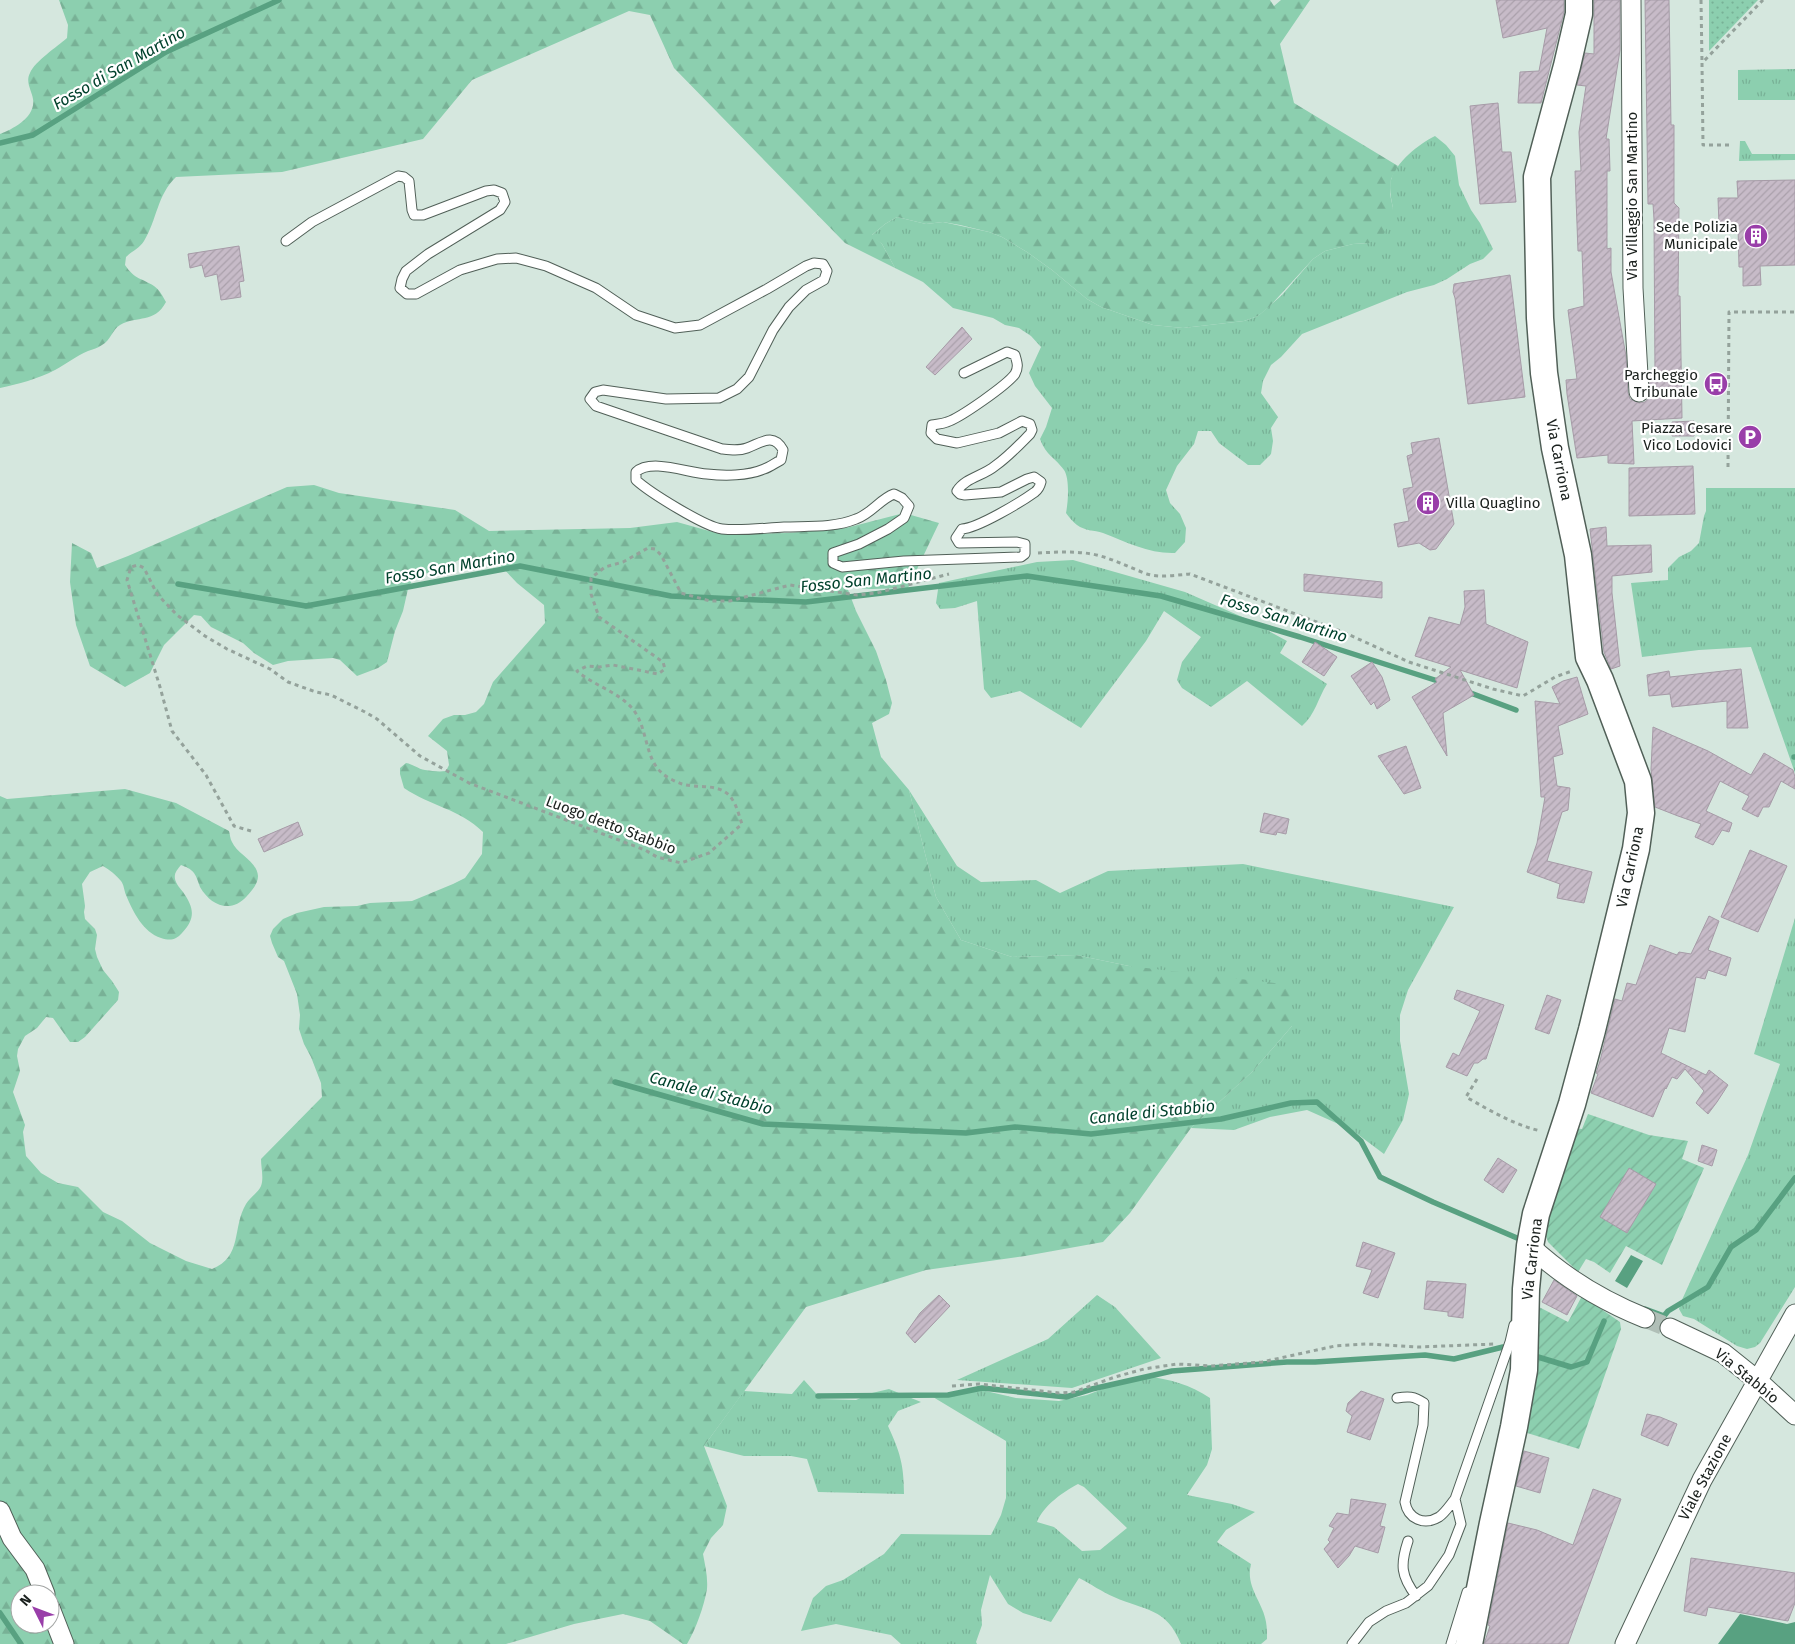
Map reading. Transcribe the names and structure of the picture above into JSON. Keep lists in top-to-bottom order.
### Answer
{
  "streets": {
    "main road": ["Via Carriona"],
    "street": ["Via Villaggio San Martino", "Via Stabbio", "Viale Stazione"],
    "path": ["Luogo detto Stabbio"]
  },
  "crossings": [
    ["Via Stabbio", "Viale Stazione"]
  ],
  "water": ["Fosso di San Martino", "Fosso San Martino", "Canale di Stabbio"],
  "places": {
    "building": ["Sede Polizia Municipale", "Villa Quaglino"],
    "bus stop": ["Parcheggio Tribunale"],
    "parking": ["Piazza Cesare Vico Lodovici"]
  },
  "north": "top left"
}
